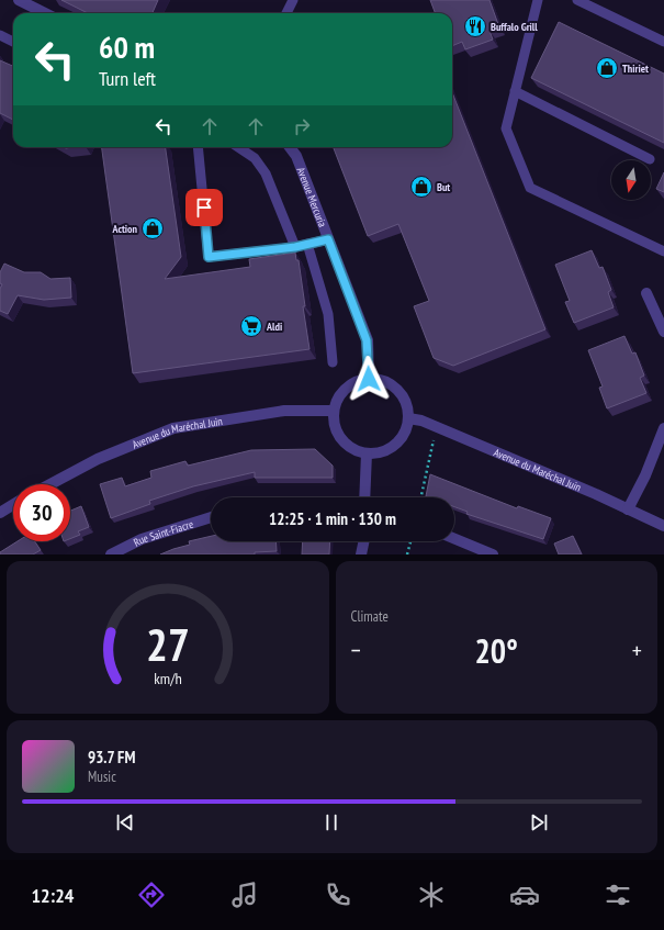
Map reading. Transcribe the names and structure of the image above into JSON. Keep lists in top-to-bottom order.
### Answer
{
  "streets": {
    "street": ["Avenue Mercuria", "Avenue du Maréchal Juin", "Rue Saint-Fiacre"]
  },
  "crossings": [
    ["Avenue Mercuria", "Avenue du Maréchal Juin"]
  ],
  "places": {
    "restaurant": ["Buffalo Grill"],
    "shop": ["Thiriet", "But", "Action"],
    "supermarket": ["Aldi"]
  },
  "north": "bottom",
  "page": {
    "turn": ["60 m", "Turn left"],
    "limit": "30",
    "trip": "12:25 · 1 min · 130 m",
    "tile": "Climate",
    "heat": ["−", "20°", "+"],
    "song": ["93.7 FM", "Music"],
    "tabs": "12:24",
    "gauge": ["27", "km/h"]
  }
}
